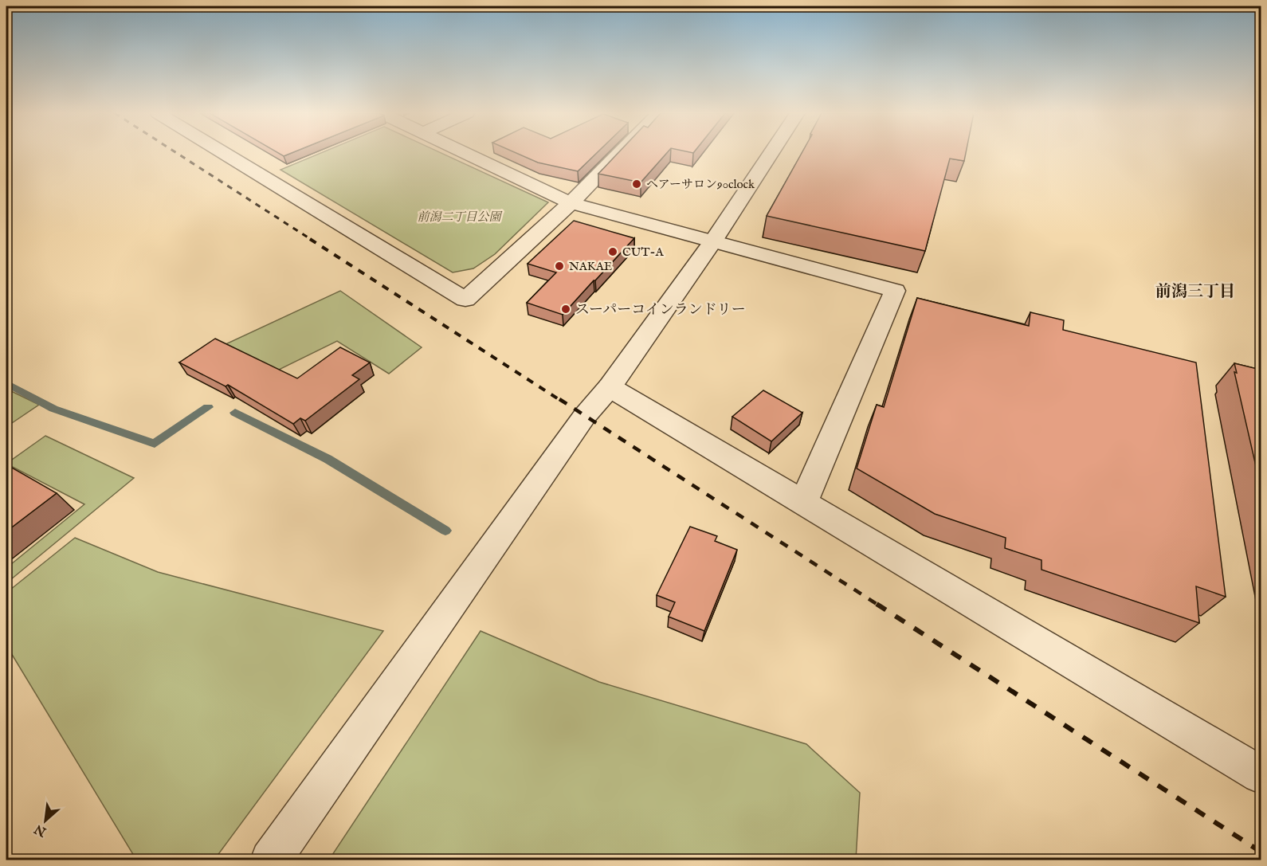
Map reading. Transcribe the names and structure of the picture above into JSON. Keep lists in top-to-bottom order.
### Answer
{
  "districts": ["前潟三丁目"],
  "parks": ["前潟二丁目公園"],
  "places": [
    "ヘアーサロン90clock",
    "CUT-A",
    "NAKAE",
    "スーパーコインランドリー"
  ],
  "north": "bottom left"
}
